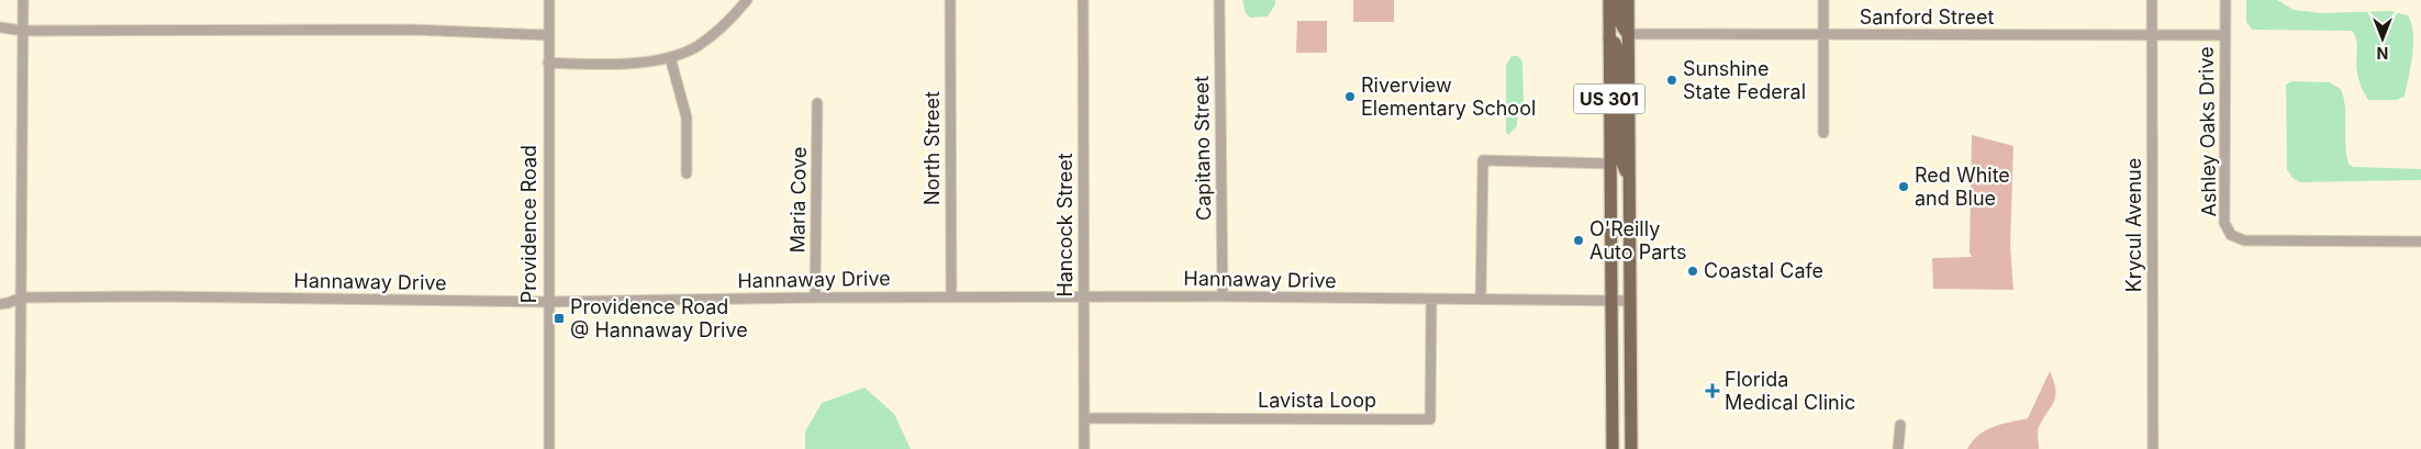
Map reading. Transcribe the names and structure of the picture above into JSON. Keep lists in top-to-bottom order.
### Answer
{
  "streets": {
    "main road": ["US 301"],
    "street": [
      "Sanford Street",
      "Ashley Oaks Drive",
      "North Street",
      "Capitano Street",
      "Maria Cove",
      "Providence Road",
      "Hancock Street",
      "Krycul Avenue",
      "Hannaway Drive",
      "Lavista Loop"
    ]
  },
  "crossings": [
    ["Sanford Street", "US 301"],
    ["Sanford Street", "Ashley Oaks Drive"],
    ["Sanford Street", "Krycul Avenue"],
    ["US 301", "Hannaway Drive"],
    ["North Street", "Hannaway Drive"],
    ["Capitano Street", "Hannaway Drive"],
    ["Maria Cove", "Hannaway Drive"],
    ["Providence Road", "Hannaway Drive"],
    ["Hancock Street", "Hannaway Drive"],
    ["Hancock Street", "Lavista Loop"],
    ["Hannaway Drive", "Lavista Loop"]
  ],
  "places": {
    "other": [
      "Sunshine State Federal",
      "Riverview Elementary School",
      "Red White and Blue",
      "O'Reilly Auto Parts",
      "Coastal Cafe"
    ],
    "transit": ["Providence Road @ Hannaway Drive"],
    "health": ["Florida Medical Clinic"]
  },
  "north": "bottom"
}
